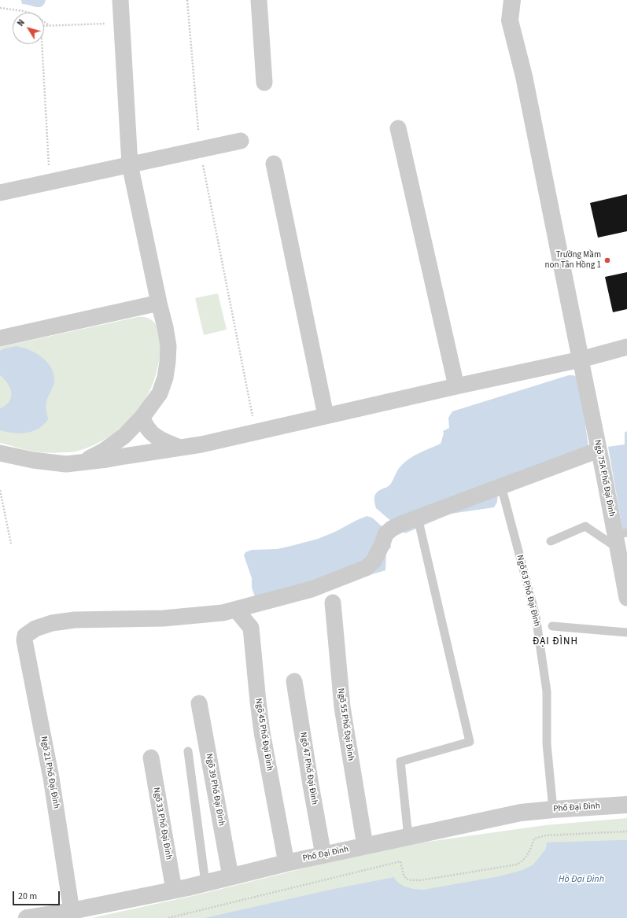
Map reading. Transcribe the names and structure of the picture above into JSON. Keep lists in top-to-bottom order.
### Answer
{
  "streets": {
    "street": [
      "Ngõ 75A Phố Đại Đình",
      "Ngõ 55 Phố Đại Đình",
      "Ngõ 45 Phố Đại Đình",
      "Ngõ 47 Phố Đại Đình",
      "Ngõ 21 Phố Đại Đình",
      "Ngõ 39 Phố Đại Đình",
      "Phố Đại Đình",
      "Ngõ 33 Phố Đại Đình"
    ],
    "lane": ["Ngõ 63 Phố Đại Đình"]
  },
  "crossings": [
    ["Ngõ 63 Phố Đại Đình", "Phố Đại Đình"],
    ["Ngõ 55 Phố Đại Đình", "Phố Đại Đình"],
    ["Ngõ 45 Phố Đại Đình", "Ngõ 21 Phố Đại Đình"],
    ["Ngõ 45 Phố Đại Đình", "Phố Đại Đình"],
    ["Ngõ 47 Phố Đại Đình", "Phố Đại Đình"],
    ["Ngõ 21 Phố Đại Đình", "Phố Đại Đình"],
    ["Ngõ 39 Phố Đại Đình", "Phố Đại Đình"],
    ["Phố Đại Đình", "Ngõ 33 Phố Đại Đình"]
  ],
  "districts": ["ĐẠI ĐÌNH"],
  "water": ["Hồ Đại Đình"],
  "places": ["Trường Mầm non Tân Hồng 1"],
  "scale_bar": "20 m",
  "north": "top left"
}
